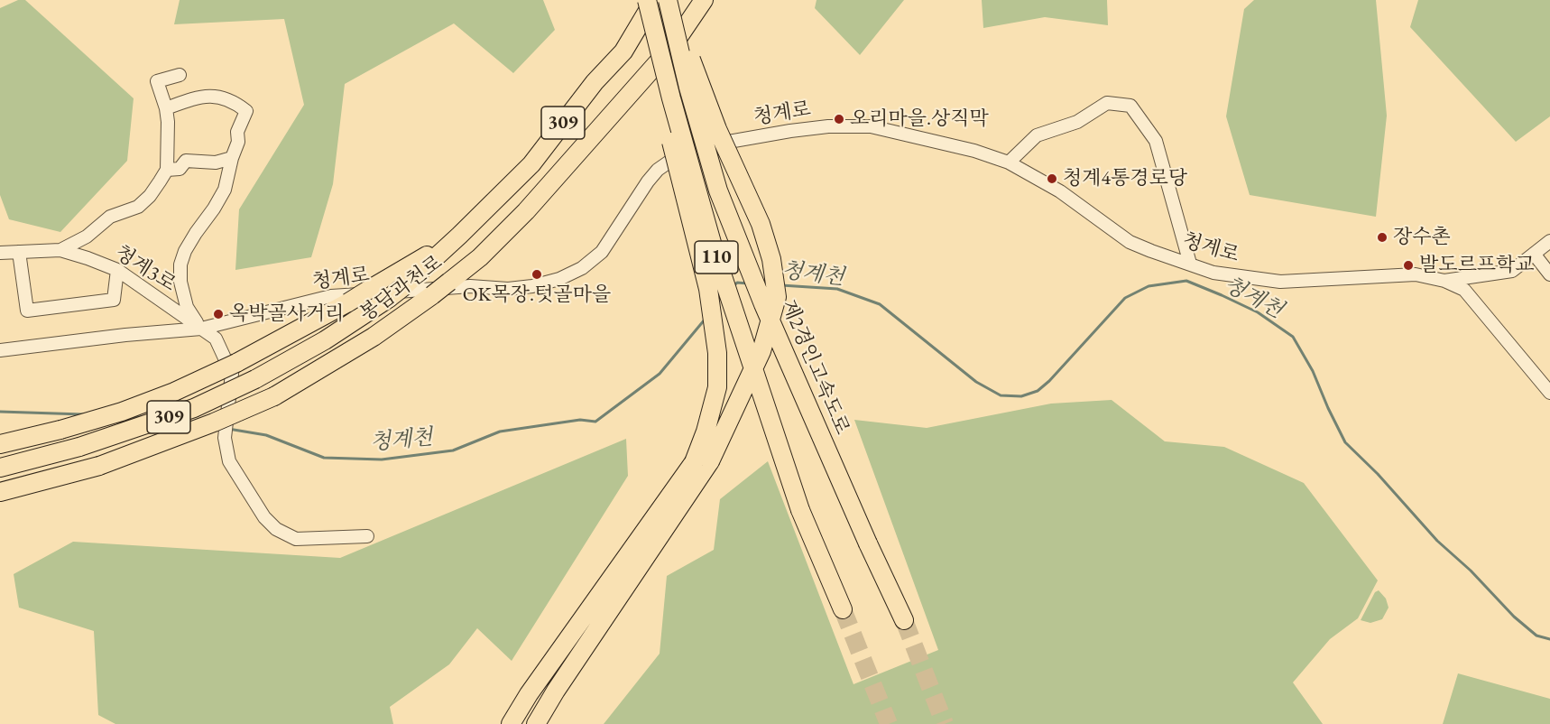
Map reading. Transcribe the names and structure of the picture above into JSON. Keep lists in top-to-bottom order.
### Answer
{
  "streets": {
    "highway": [
      "309",
      "110",
      "봉담과천로",
      "제2경인고속도로"
    ],
    "street": ["청계로", "청계3로"]
  },
  "crossings": [
    ["청계로", "청계3로"]
  ],
  "water": ["청계천"],
  "places": [
    "오리마을.상직막",
    "청계4통경로당",
    "장수촌",
    "발도르프학교",
    "OK목장.텃골마을",
    "옥박골사거리"
  ]
}
